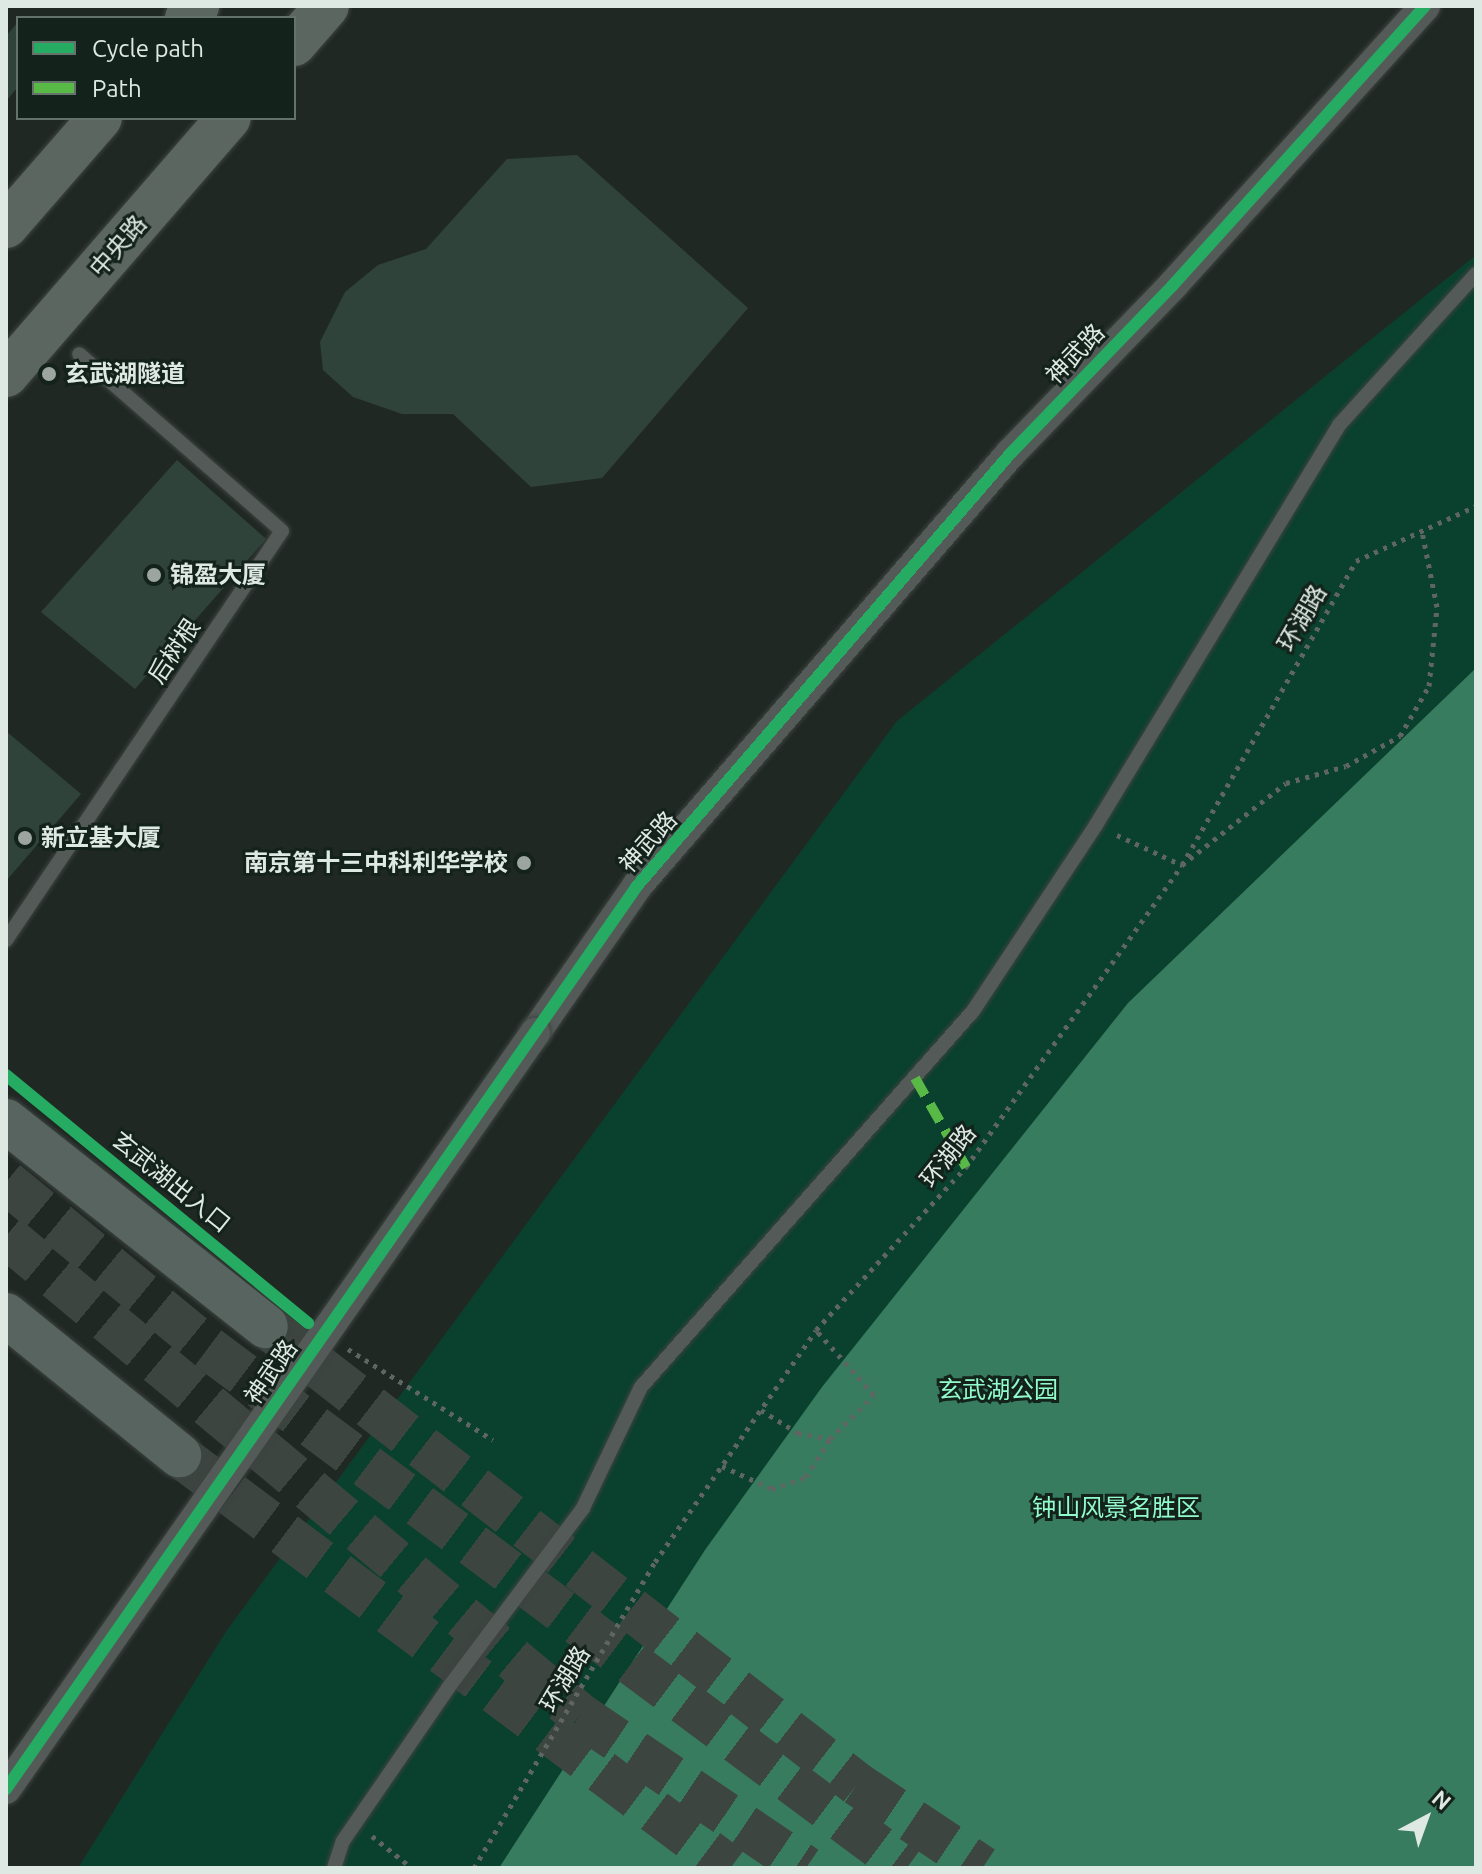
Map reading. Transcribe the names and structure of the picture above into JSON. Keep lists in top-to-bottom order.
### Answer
{
  "streets": {
    "main road": ["中央路"],
    "street": ["神武路"],
    "lane": ["后树根"],
    "path": ["环湖路"],
    "cycle path": ["玄武湖出入口"]
  },
  "parks": ["玄武湖公园", "钟山风景名胜区"],
  "places": [
    "玄武湖隧道",
    "锦盈大厦",
    "新立基大厦",
    "南京第十三中科利华学校"
  ],
  "legend": ["Cycle path", "Path"],
  "north": "top right"
}
